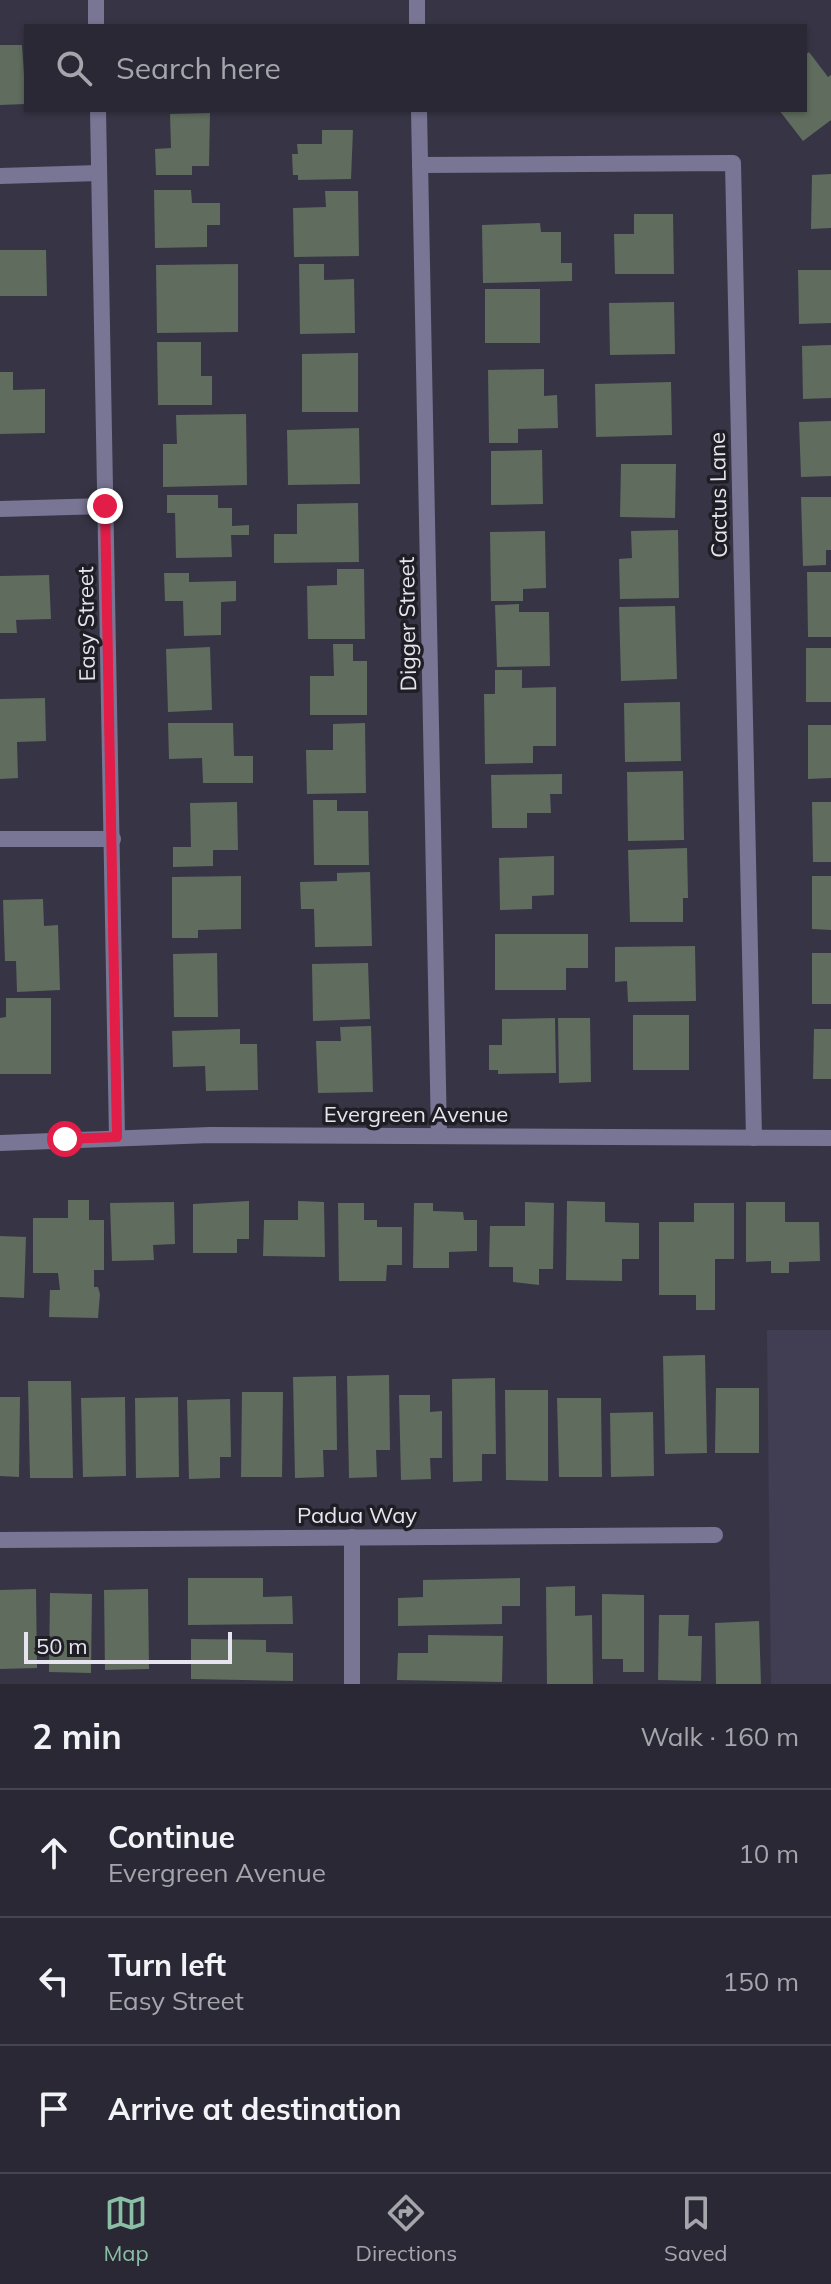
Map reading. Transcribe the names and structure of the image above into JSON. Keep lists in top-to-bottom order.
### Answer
{
  "streets": {
    "street": [
      "Cactus Lane",
      "Easy Street",
      "Digger Street",
      "Evergreen Avenue",
      "Padua Way"
    ]
  },
  "crossings": [
    ["Cactus Lane", "Digger Street"],
    ["Cactus Lane", "Evergreen Avenue"],
    ["Easy Street", "Evergreen Avenue"],
    ["Digger Street", "Evergreen Avenue"]
  ],
  "scale_bar": "50 m",
  "page": {
    "search": "Search here",
    "scale": "50 m",
    "heading": ["2 min", "Walk · 160 m"],
    "list": [
      ["Continue", "Evergreen Avenue", "10 m"],
      ["Turn left", "Easy Street", "150 m"],
      "Arrive at destination"
    ],
    "nav": ["Map", "Directions", "Saved"]
  }
}
